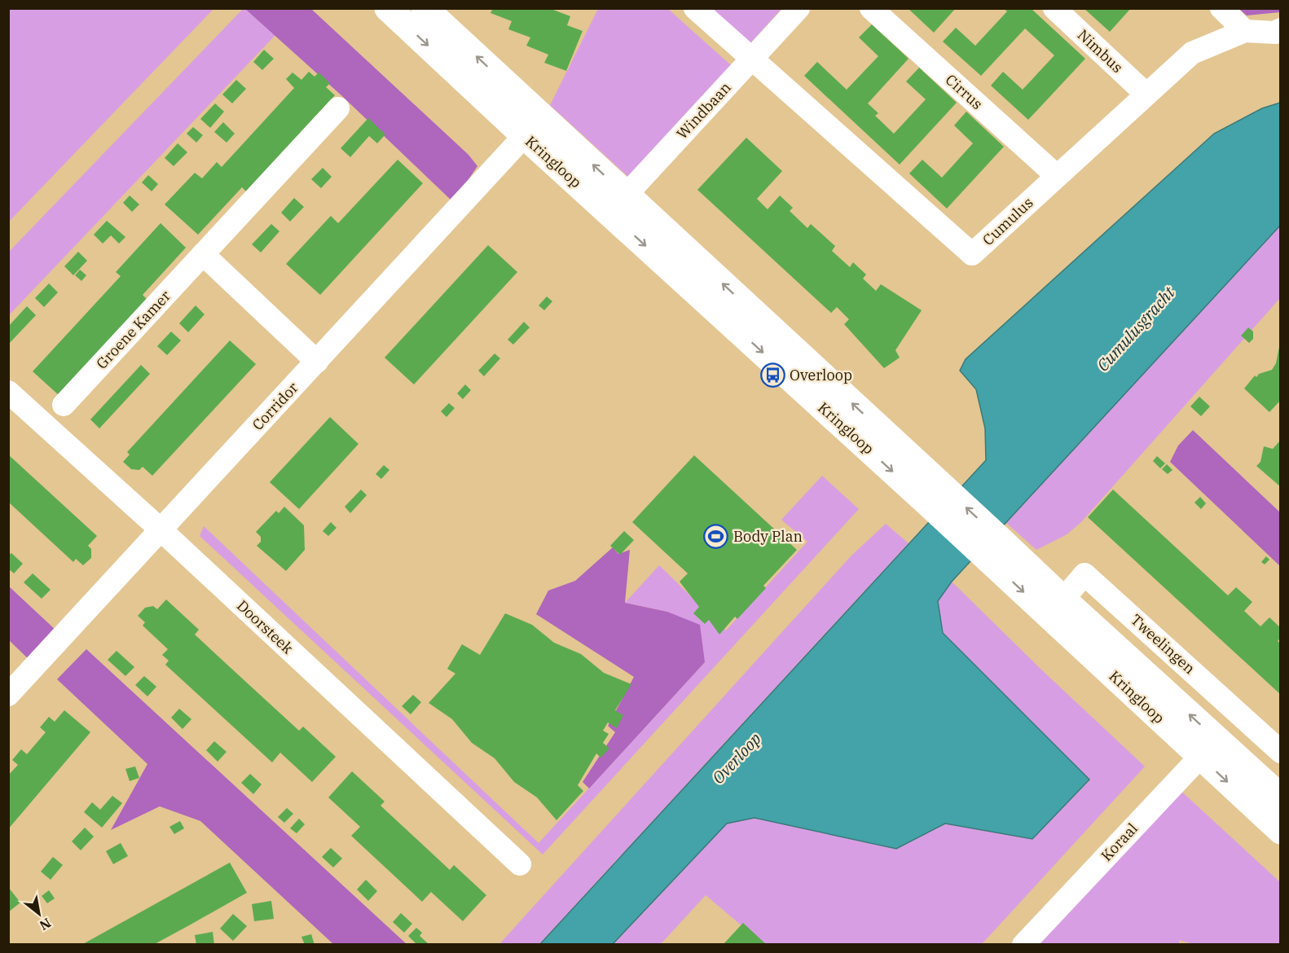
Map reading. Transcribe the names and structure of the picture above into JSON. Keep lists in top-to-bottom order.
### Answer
{
  "streets": {
    "street": [
      "Nimbus",
      "Cirrus",
      "Windbaan",
      "Kringloop",
      "Cumulus",
      "Groene Kamer",
      "Corridor",
      "Doorsteek",
      "Tweelingen",
      "Koraal"
    ]
  },
  "crossings": [
    ["Nimbus", "Cumulus"],
    ["Cirrus", "Cumulus"],
    ["Windbaan", "Kringloop"],
    ["Windbaan", "Cumulus"],
    ["Kringloop", "Corridor"],
    ["Kringloop", "Tweelingen"],
    ["Kringloop", "Koraal"],
    ["Corridor", "Doorsteek"]
  ],
  "water": ["Cumulusgracht", "Overloop"],
  "places": {
    "bus stop": ["Overloop"],
    "sports": ["Body Plan"]
  },
  "north": "bottom right"
}
